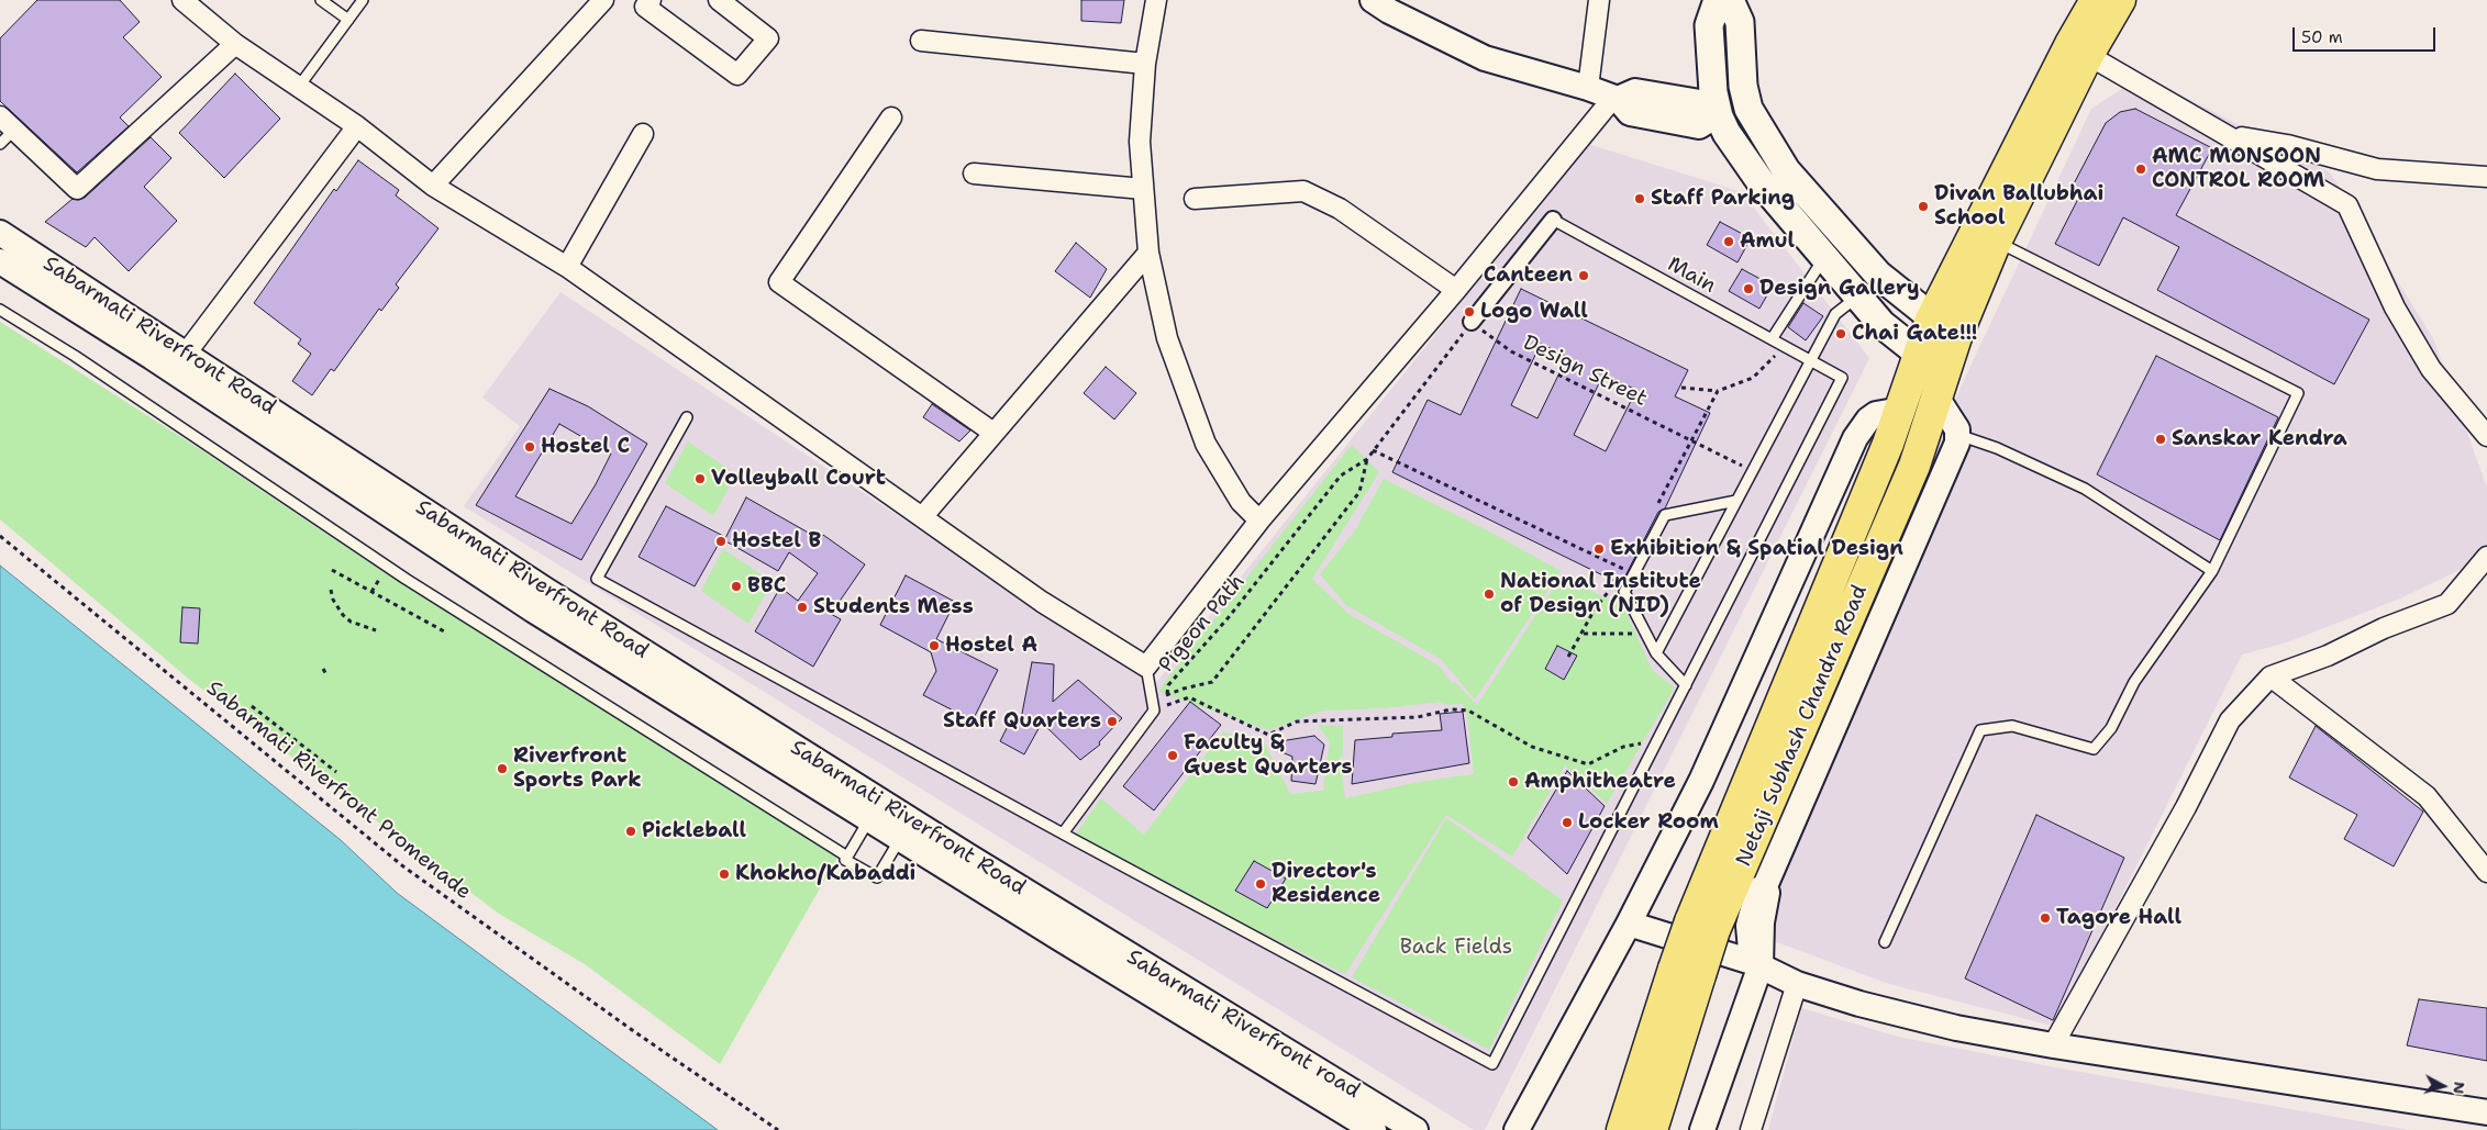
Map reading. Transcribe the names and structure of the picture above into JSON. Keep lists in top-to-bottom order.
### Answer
{
  "streets": {
    "main road": ["Netaji Subhash Chandra Road"],
    "street": ["Sabarmati Riverfront Road", "Sabarmati Riverfront road"],
    "lane": ["Main"],
    "path": ["Design Street", "Pigeon Path", "Sabarmati Riverfront Promenade"]
  },
  "crossings": [
    ["Sabarmati Riverfront Road", "Sabarmati Riverfront road"],
    ["Design Street", "Pigeon Path"]
  ],
  "parks": ["Back Fields"],
  "places": [
    "AMC MONSOON CONTROL ROOM",
    "Staff Parking",
    "Divan Ballubhai School",
    "Amul",
    "Canteen",
    "Design Gallery",
    "Logo Wall",
    "Chai Gate!!!",
    "Sanskar Kendra",
    "Hostel C",
    "Volleyball Court",
    "Hostel B",
    "Exhibition & Spatial Design",
    "BBC",
    "National Institute of Design (NID)",
    "Students Mess",
    "Hostel A",
    "Staff Quarters",
    "Faculty & Guest Quarters",
    "Riverfront Sports Park",
    "Amphitheatre",
    "Locker Room",
    "Pickleball",
    "Khokho/Kabaddi",
    "Director's Residence",
    "Tagore Hall"
  ],
  "scale_bar": "50 m",
  "north": "right"
}
